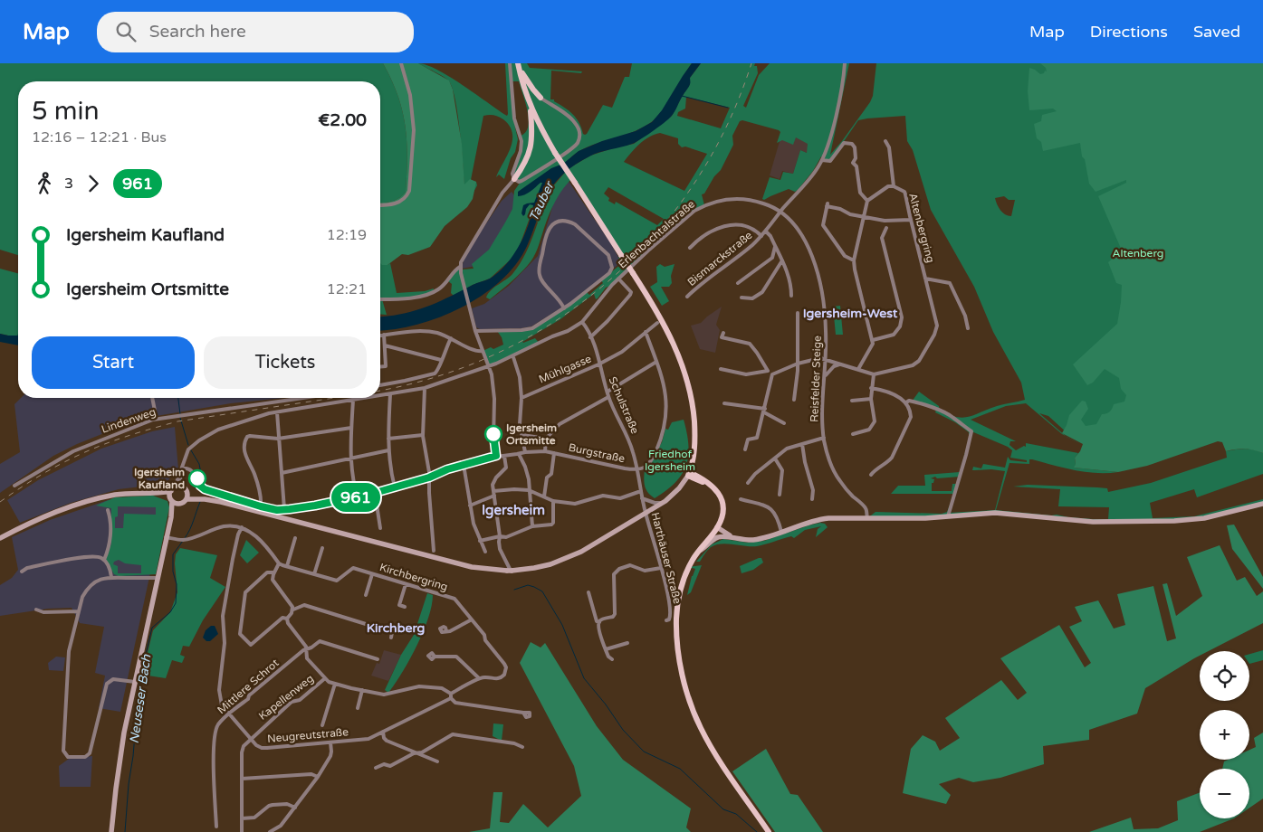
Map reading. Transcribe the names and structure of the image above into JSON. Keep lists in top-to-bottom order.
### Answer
{
  "streets": {
    "street": [
      "Altenbergring",
      "Erlenbachtalstraße",
      "Bismarckstraße",
      "Mühlgasse",
      "Reisfelder Steige",
      "Schulstraße",
      "Lindenweg",
      "Burgstraße",
      "Harthäuser Straße",
      "Kirchbergring",
      "Mittlere Schrot",
      "Kapellenweg",
      "Neugreutstraße"
    ]
  },
  "crossings": [
    ["Erlenbachtalstraße", "Bismarckstraße"],
    ["Erlenbachtalstraße", "Reisfelder Steige"],
    ["Erlenbachtalstraße", "Schulstraße"],
    ["Bismarckstraße", "Reisfelder Steige"],
    ["Mühlgasse", "Schulstraße"],
    ["Schulstraße", "Burgstraße"],
    ["Schulstraße", "Harthäuser Straße"],
    ["Burgstraße", "Harthäuser Straße"],
    ["Kirchbergring", "Neugreutstraße"],
    ["Mittlere Schrot", "Neugreutstraße"],
    ["Kapellenweg", "Neugreutstraße"]
  ],
  "districts": ["Igersheim-West", "Igersheim", "Kirchberg"],
  "water": ["Tauber", "Neuseser Bach"],
  "parks": ["Altenberg", "Friedhof Igersheim"],
  "places": ["Igersheim Ortsmitte", "Igersheim Kaufland"],
  "lines": ["bus line 961"],
  "page": {
    "header": "Map",
    "search": "Search here",
    "nav": ["Map", "Directions", "Saved"],
    "on_map": "961",
    "heading": ["5 min", "12:16 – 12:21 · Bus", "€2.00"],
    "legs": ["3", "961"],
    "list": [
      {
        "name": "Igersheim Kaufland",
        "value": "12:19"
      },
      {
        "name": "Igersheim Ortsmitte",
        "value": "12:21"
      }
    ],
    "buttons": ["Start", "Tickets"],
    "map_buttons": ["+", "−"]
  }
}
